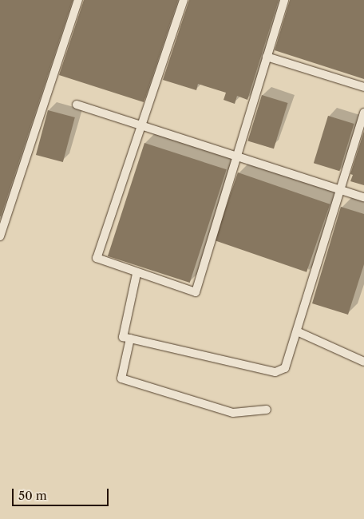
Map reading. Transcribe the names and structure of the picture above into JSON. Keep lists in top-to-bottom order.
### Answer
{
  "scale_bar": "50 m"
}
